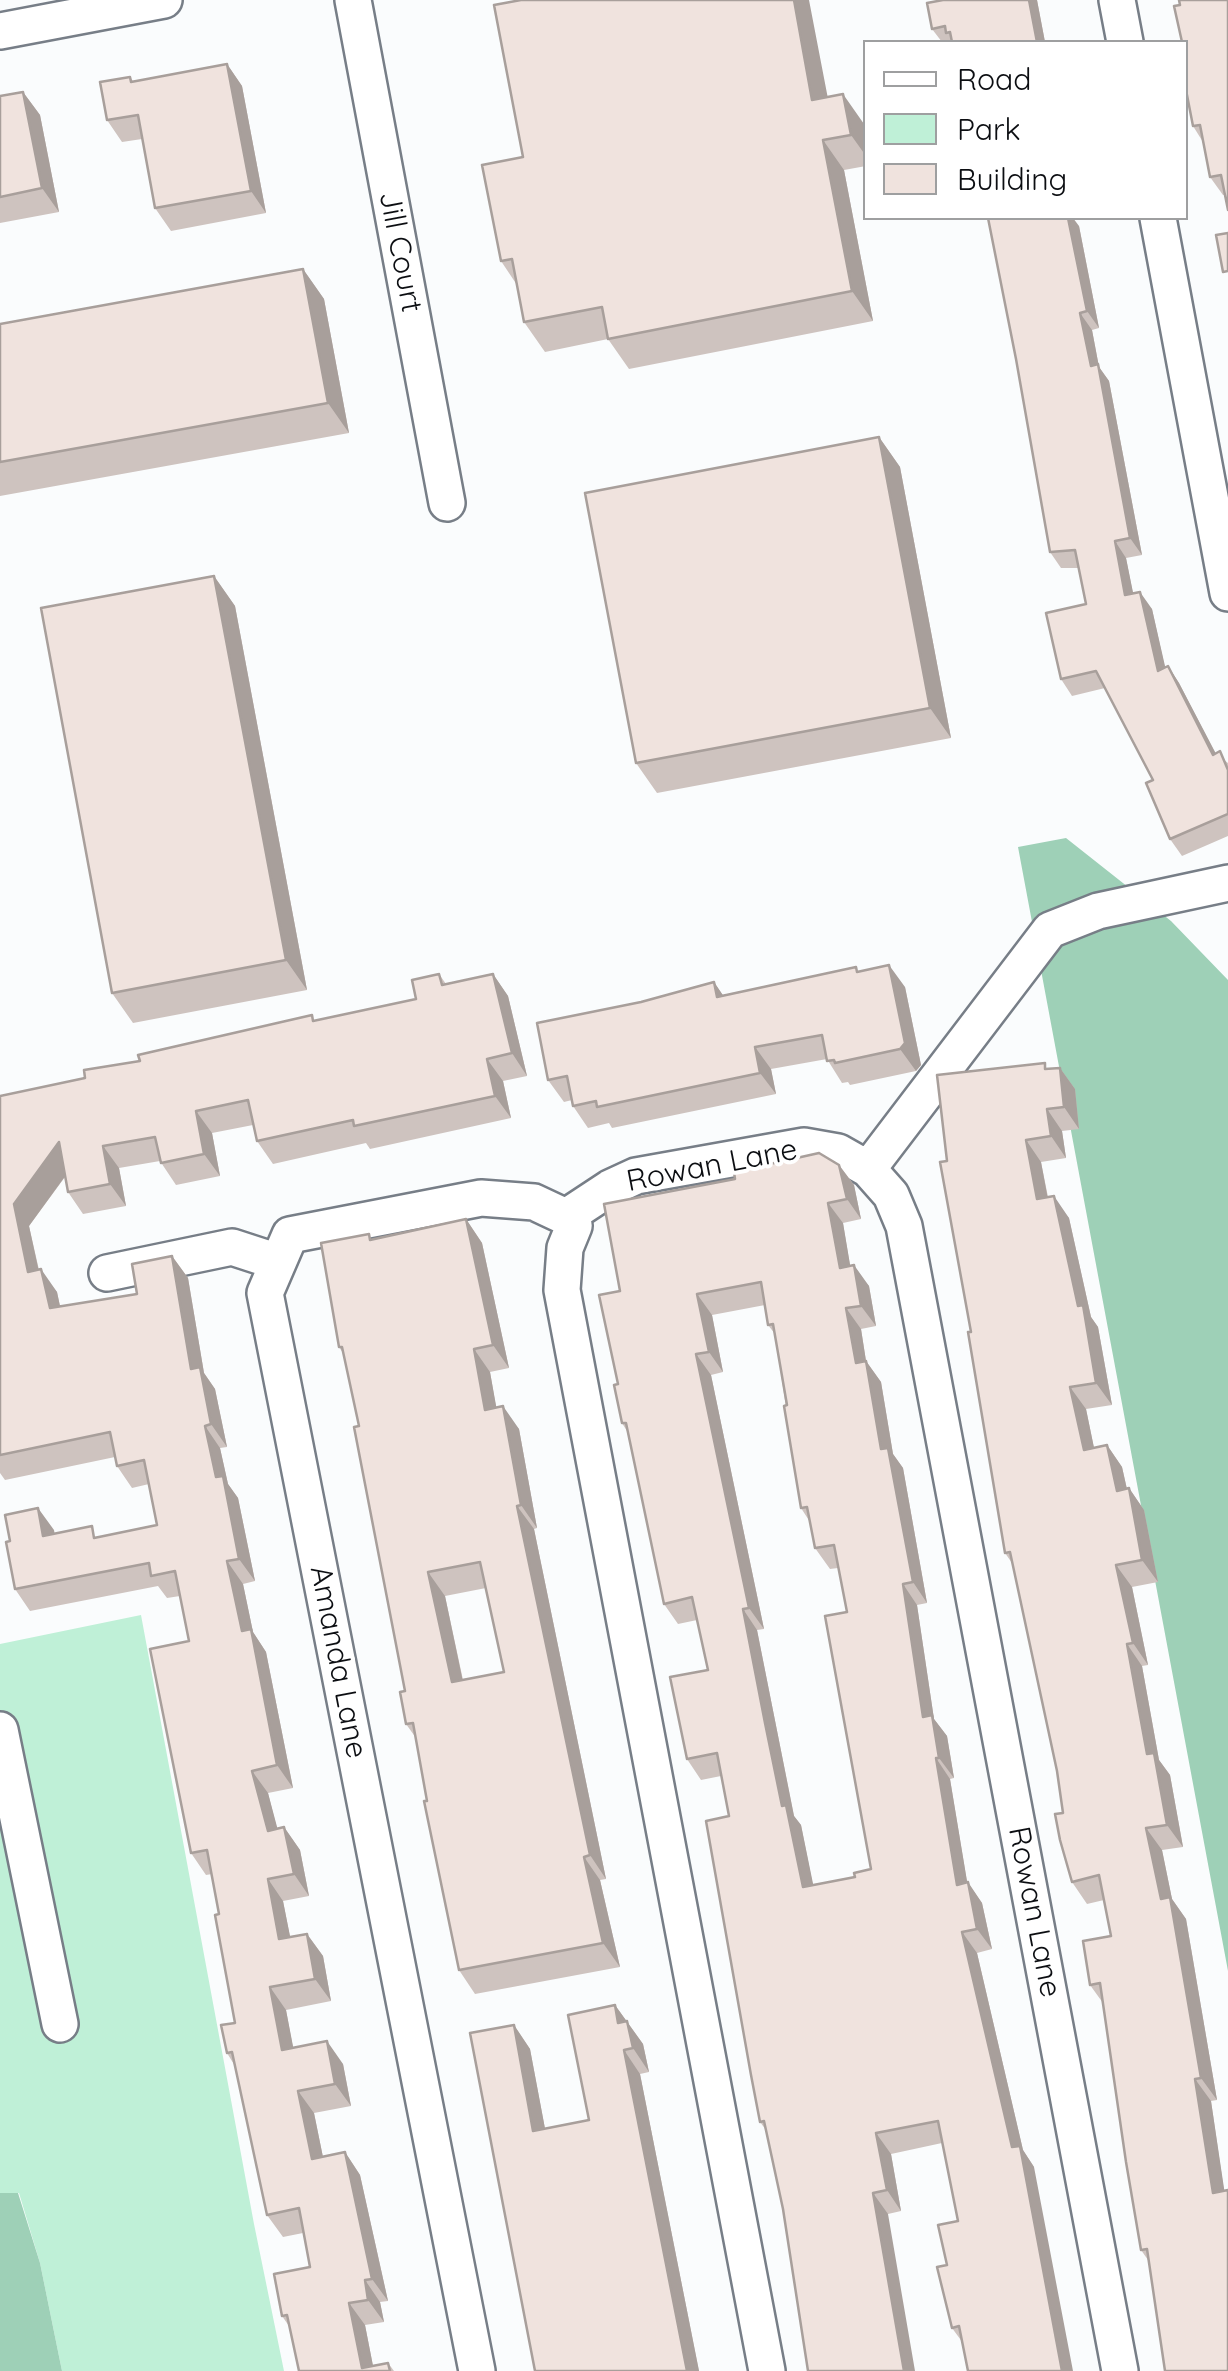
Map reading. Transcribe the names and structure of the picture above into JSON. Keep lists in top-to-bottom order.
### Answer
{
  "streets": {
    "street": ["Jill Court", "Rowan Lane", "Amanda Lane"]
  },
  "legend": ["Road", "Park", "Building"]
}
